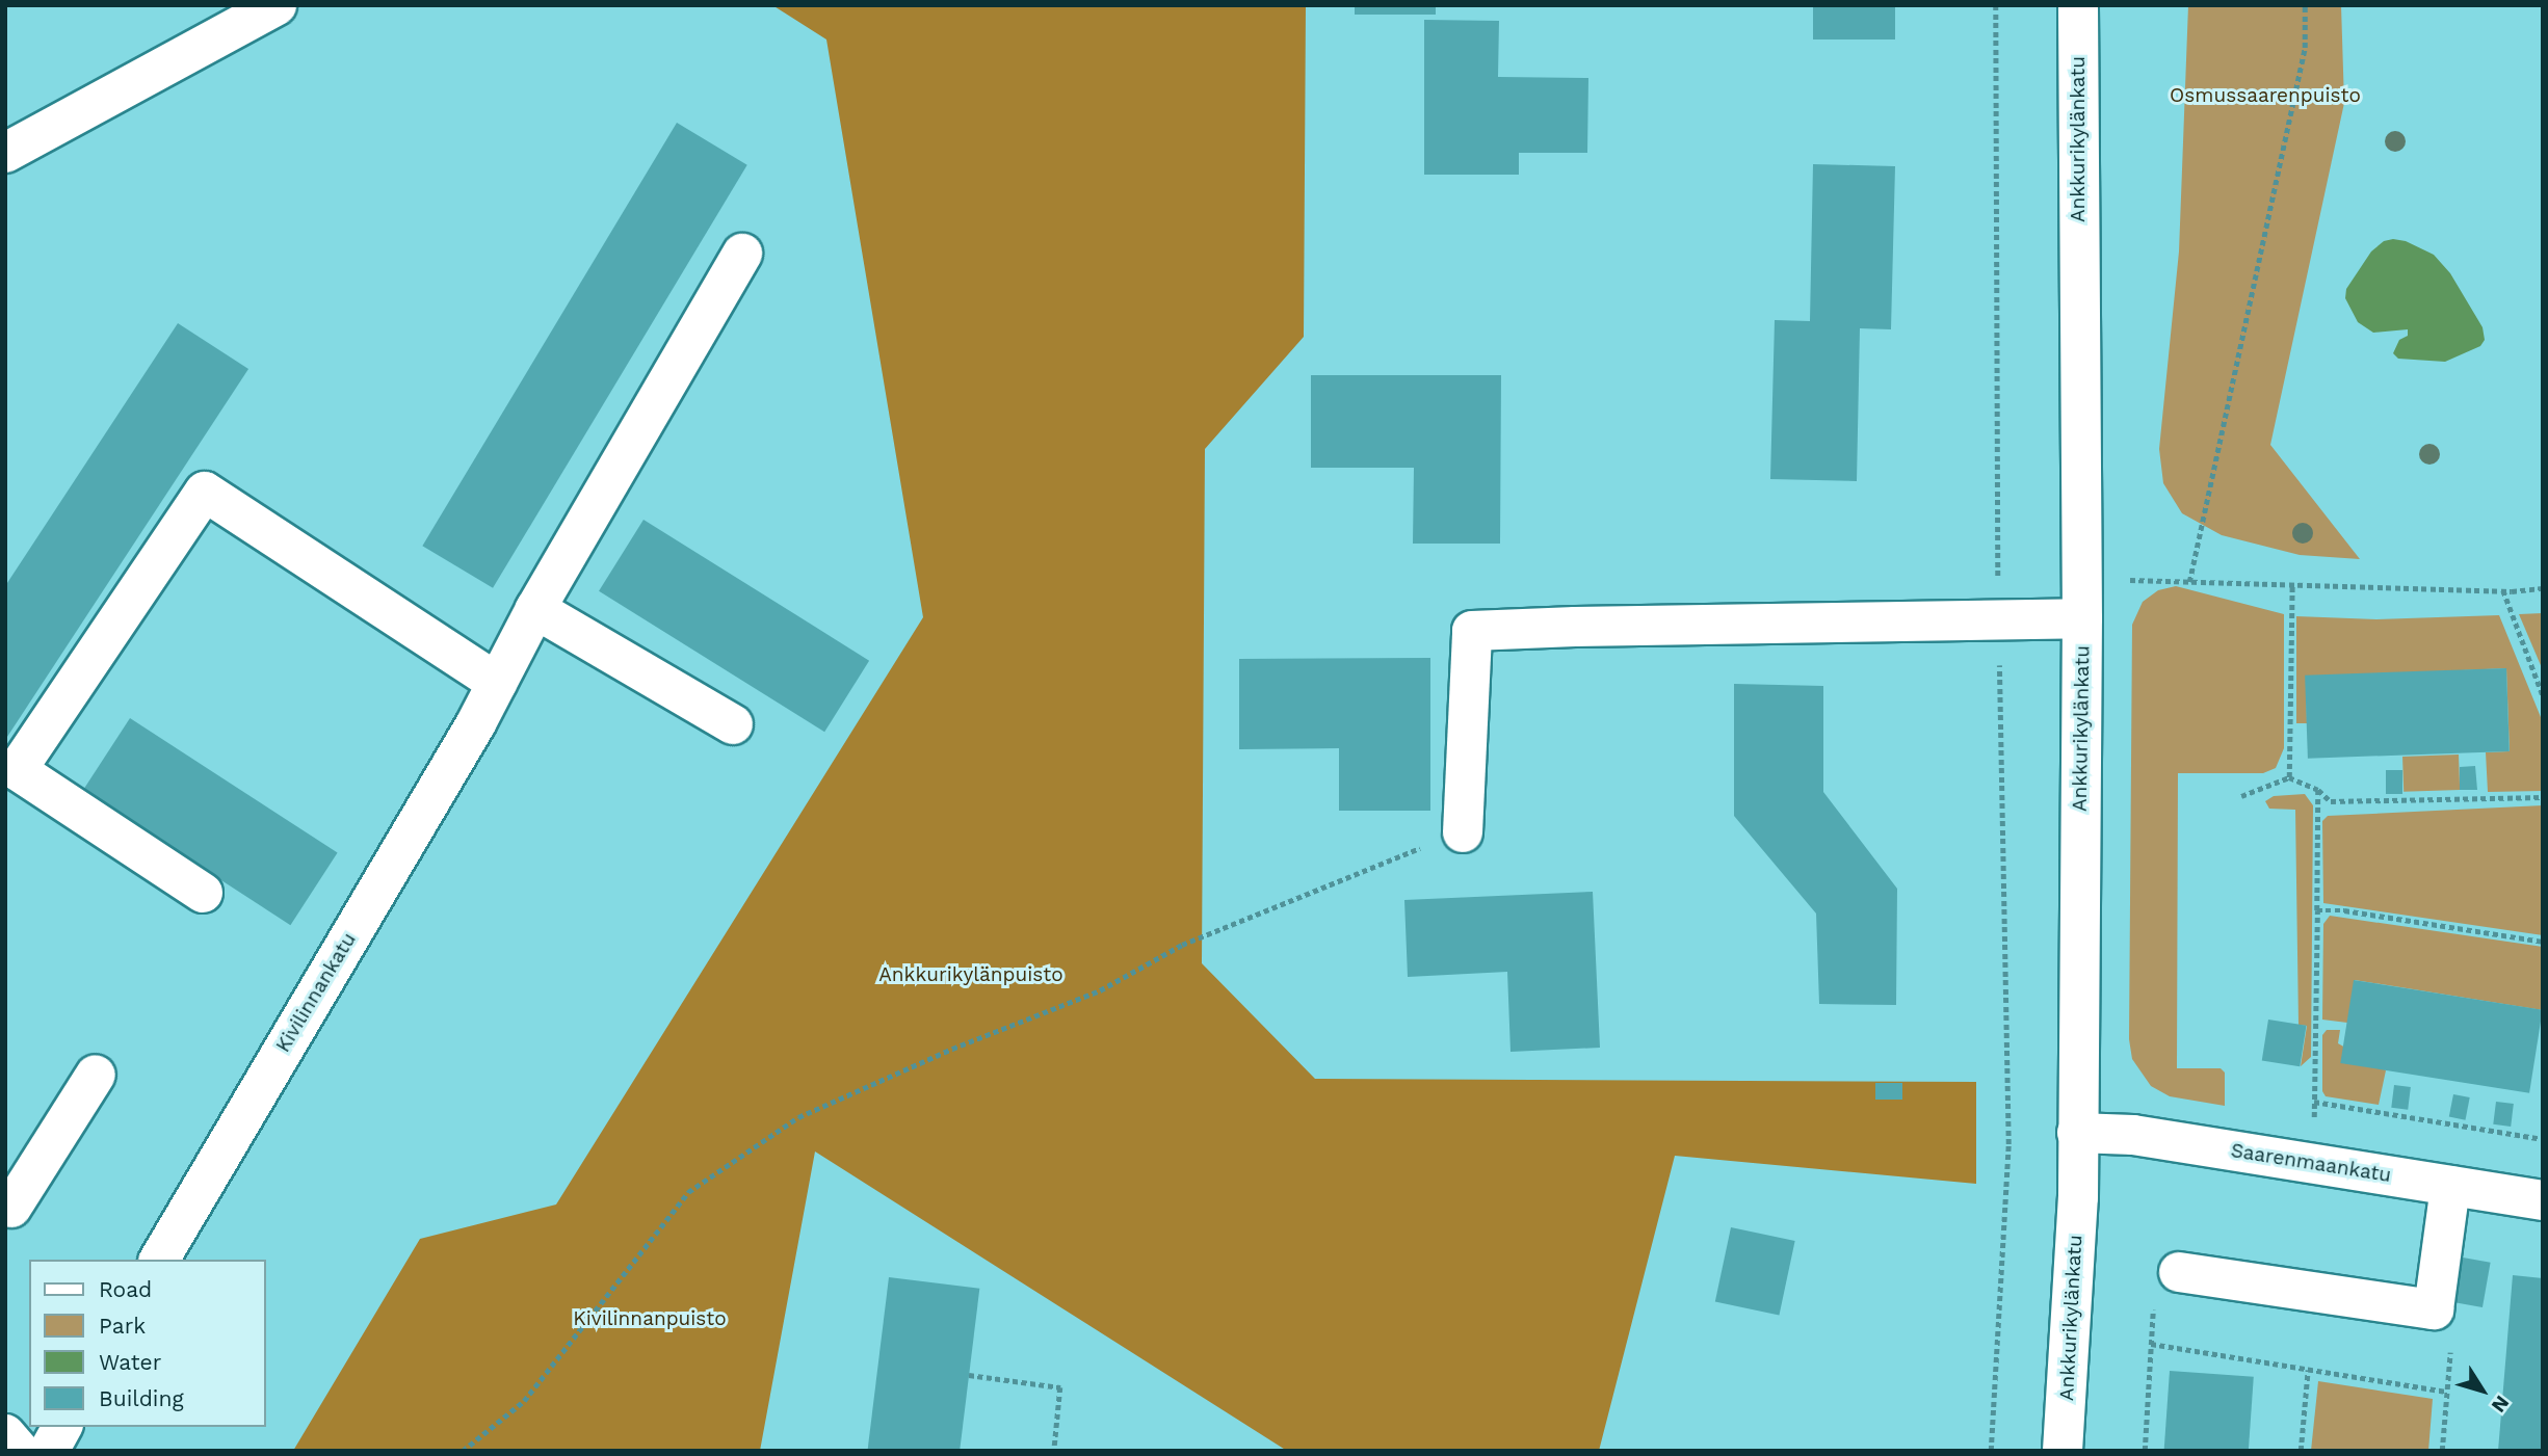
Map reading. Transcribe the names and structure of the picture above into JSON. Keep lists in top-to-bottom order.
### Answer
{
  "streets": {
    "street": ["Ankkurikylänkatu", "Kivilinnankatu", "Saarenmaankatu"]
  },
  "crossings": [
    ["Ankkurikylänkatu", "Saarenmaankatu"]
  ],
  "parks": ["Osmussaarenpuisto", "Ankkurikylänpuisto", "Kivilinnanpuisto"],
  "legend": [
    "Road",
    "Park",
    "Water",
    "Building"
  ],
  "north": "bottom right"
}
